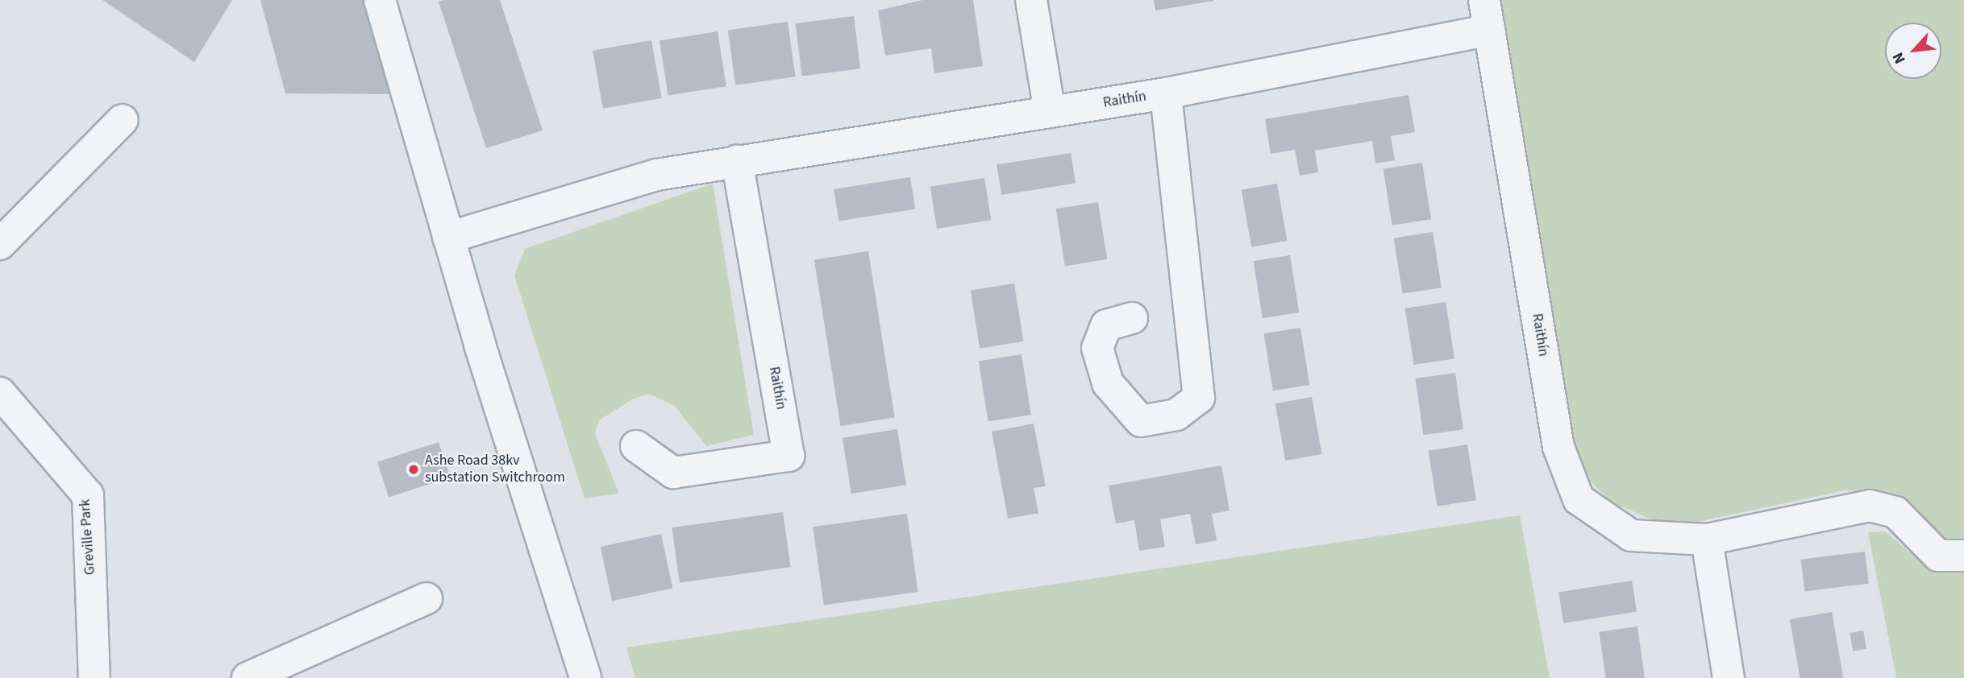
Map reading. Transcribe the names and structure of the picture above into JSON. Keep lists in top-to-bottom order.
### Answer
{
  "streets": {
    "street": ["Raithín", "Greville Park"]
  },
  "places": ["Ashe Road 38kv substation Switchroom"],
  "north": "bottom left"
}
